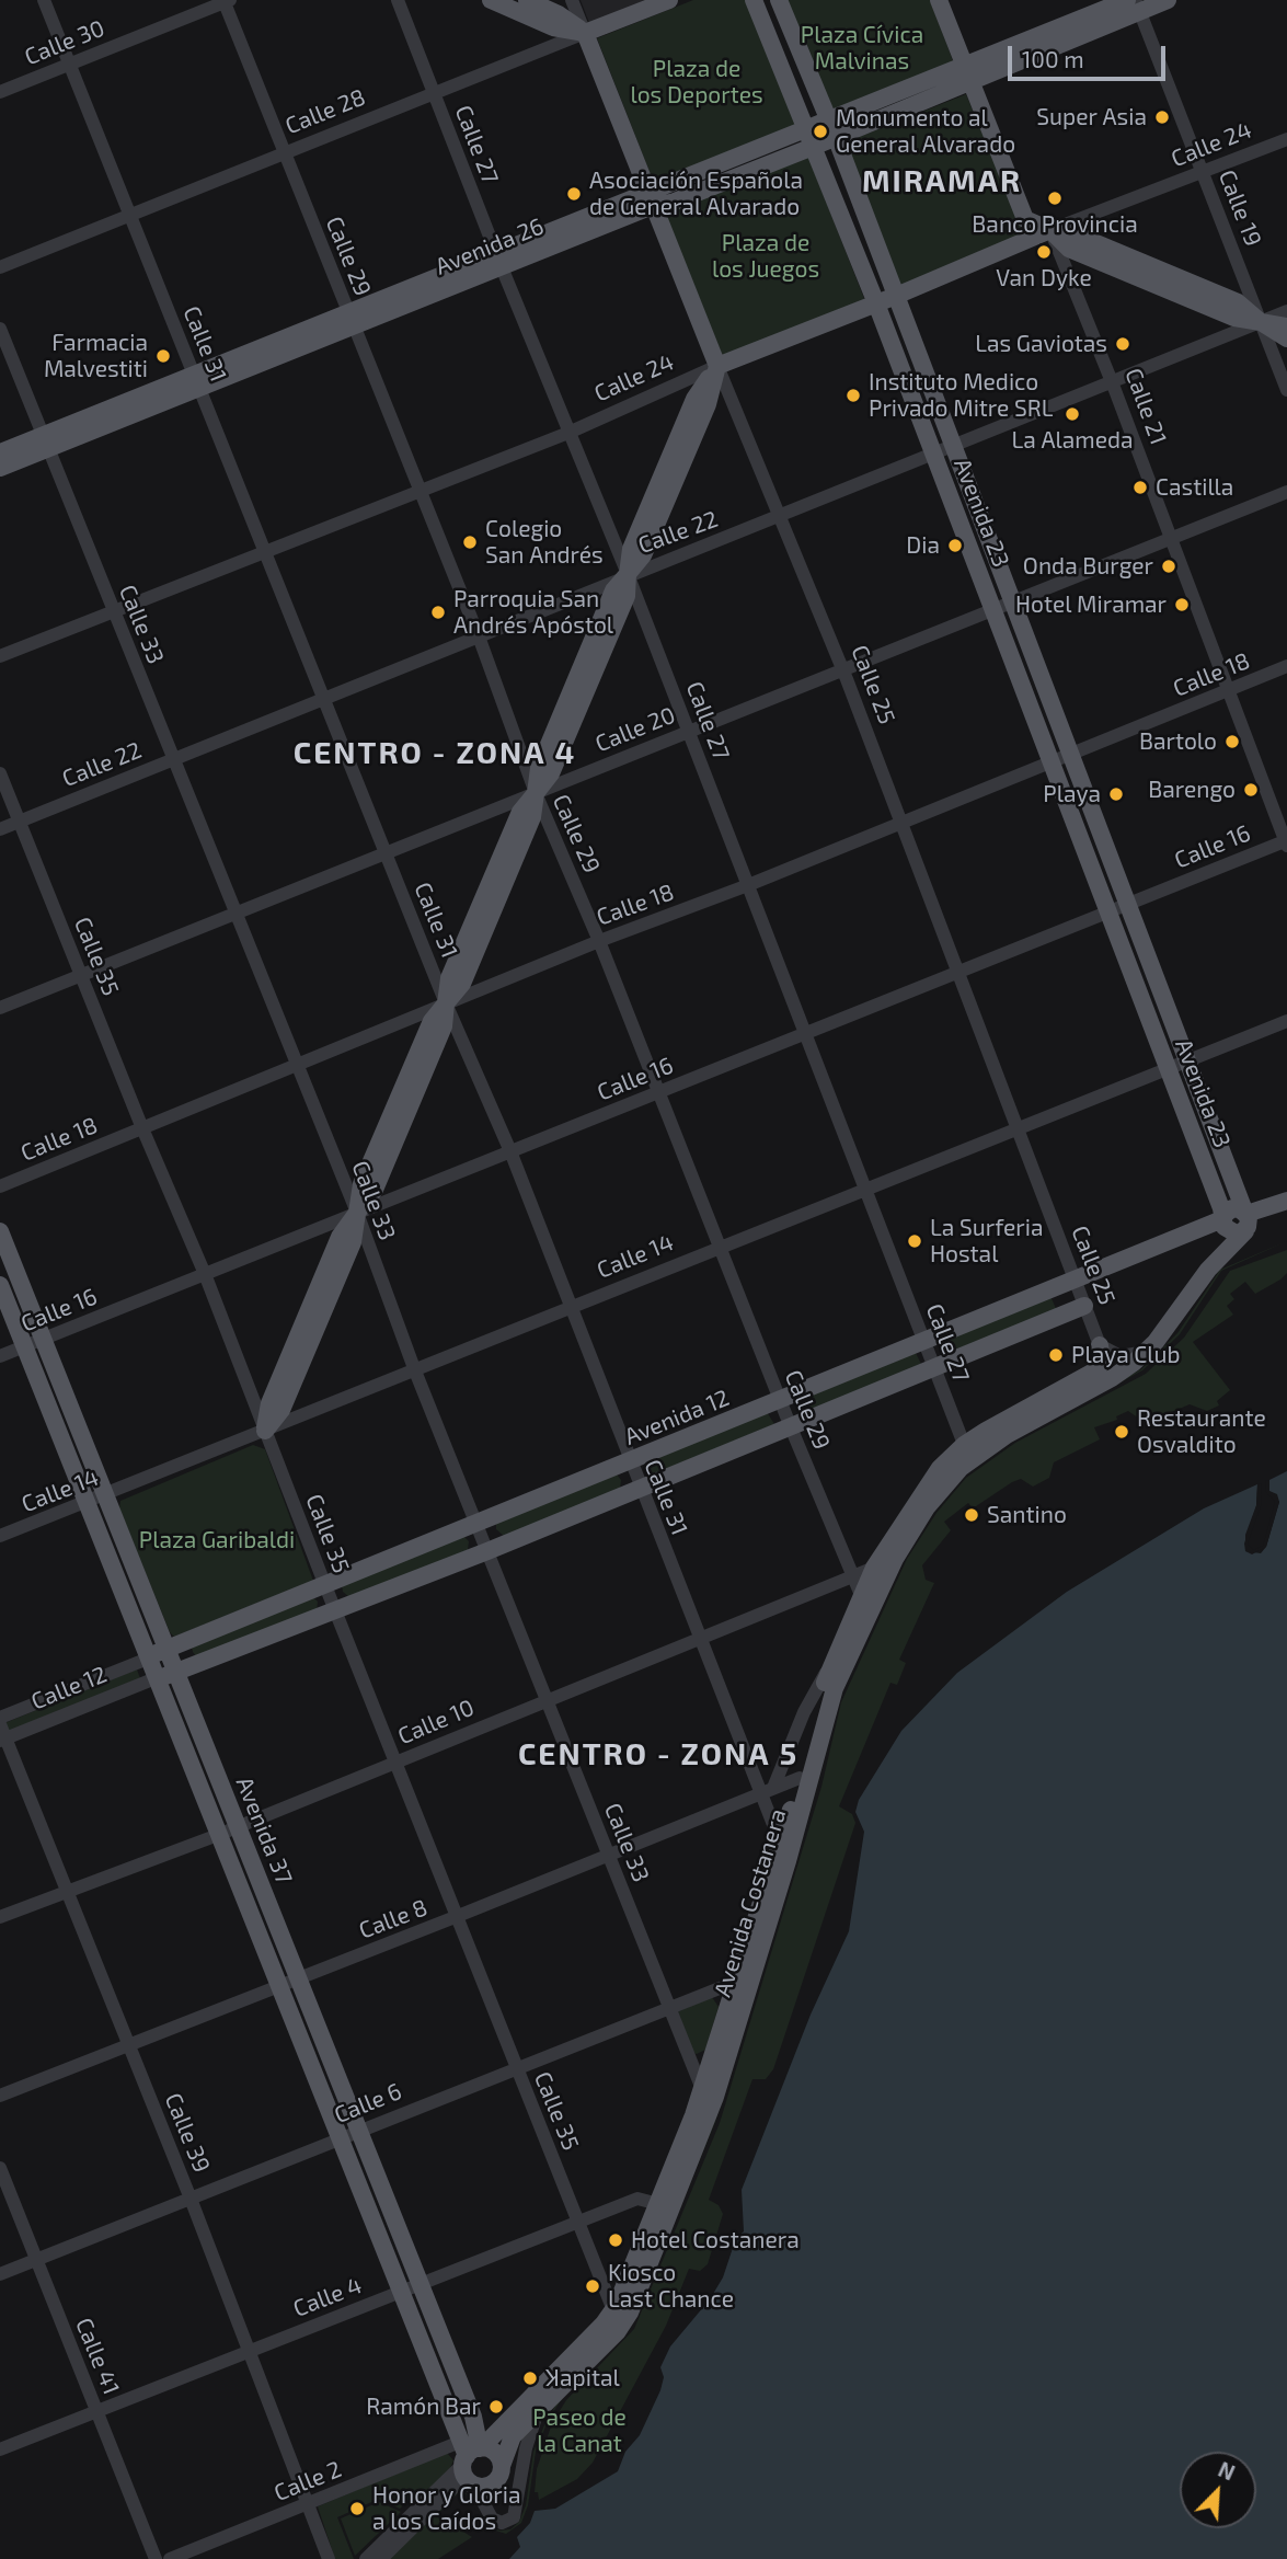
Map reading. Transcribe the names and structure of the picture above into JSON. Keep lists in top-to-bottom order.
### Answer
{
  "streets": {
    "main road": [
      "Calle 28",
      "Calle 24",
      "Avenida 26",
      "Avenida 23",
      "Calle 25",
      "Avenida 12",
      "Avenida 37",
      "Avenida Costanera"
    ],
    "street": [
      "Calle 30",
      "Calle 27",
      "Calle 19",
      "Calle 29",
      "Calle 31",
      "Calle 21",
      "Calle 22",
      "Calle 33",
      "Calle 18",
      "Calle 20",
      "Calle 16",
      "Calle 35",
      "Calle 14",
      "Calle 12",
      "Calle 10",
      "Calle 8",
      "Calle 6",
      "Calle 39",
      "Calle 4",
      "Calle 41",
      "Calle 2"
    ]
  },
  "crossings": [
    ["Calle 30", "Calle 29"],
    ["Calle 30", "Calle 31"],
    ["Calle 28", "Calle 27"],
    ["Calle 28", "Calle 29"],
    ["Calle 28", "Calle 31"],
    ["Calle 28", "Calle 25"],
    ["Calle 27", "Calle 24"],
    ["Calle 27", "Avenida 26"],
    ["Calle 27", "Calle 22"],
    ["Calle 27", "Calle 18"],
    ["Calle 27", "Calle 20"],
    ["Calle 27", "Calle 16"],
    ["Calle 27", "Calle 14"],
    ["Calle 27", "Avenida 12"],
    ["Calle 27", "Avenida Costanera"],
    ["Calle 24", "Calle 19"],
    ["Calle 24", "Calle 29"],
    ["Calle 24", "Calle 31"],
    ["Calle 24", "Calle 21"],
    ["Calle 24", "Avenida 23"],
    ["Calle 24", "Calle 33"],
    ["Calle 24", "Calle 25"],
    ["Calle 19", "Avenida 26"],
    ["Calle 19", "Calle 22"],
    ["Avenida 26", "Calle 29"],
    ["Avenida 26", "Calle 31"],
    ["Avenida 26", "Avenida 23"],
    ["Avenida 26", "Calle 33"],
    ["Avenida 26", "Calle 25"],
    ["Calle 29", "Calle 22"],
    ["Calle 29", "Calle 18"],
    ["Calle 29", "Calle 20"],
    ["Calle 29", "Calle 16"],
    ["Calle 29", "Calle 14"],
    ["Calle 29", "Avenida 12"],
    ["Calle 29", "Calle 10"],
    ["Calle 29", "Avenida Costanera"],
    ["Calle 31", "Calle 22"],
    ["Calle 31", "Calle 18"],
    ["Calle 31", "Calle 20"],
    ["Calle 31", "Calle 16"],
    ["Calle 31", "Calle 14"],
    ["Calle 31", "Avenida 12"],
    ["Calle 31", "Calle 10"],
    ["Calle 31", "Avenida Costanera"],
    ["Calle 31", "Calle 8"],
    ["Calle 21", "Calle 22"],
    ["Calle 21", "Calle 18"],
    ["Calle 21", "Calle 20"],
    ["Calle 21", "Calle 16"],
    ["Avenida 23", "Calle 22"],
    ["Avenida 23", "Calle 18"],
    ["Avenida 23", "Calle 20"],
    ["Avenida 23", "Calle 16"],
    ["Avenida 23", "Calle 14"],
    ["Avenida 23", "Avenida 12"],
    ["Avenida 23", "Avenida Costanera"],
    ["Calle 22", "Calle 33"],
    ["Calle 22", "Calle 25"],
    ["Calle 22", "Calle 35"],
    ["Calle 33", "Calle 18"],
    ["Calle 33", "Calle 20"],
    ["Calle 33", "Calle 16"],
    ["Calle 33", "Calle 14"],
    ["Calle 33", "Avenida 12"],
    ["Calle 33", "Calle 10"],
    ["Calle 33", "Avenida Costanera"],
    ["Calle 33", "Calle 8"],
    ["Calle 33", "Calle 6"],
    ["Calle 18", "Calle 25"],
    ["Calle 18", "Calle 35"],
    ["Calle 25", "Calle 20"],
    ["Calle 25", "Calle 16"],
    ["Calle 25", "Calle 14"],
    ["Calle 25", "Avenida 12"],
    ["Calle 25", "Avenida Costanera"],
    ["Calle 20", "Calle 35"],
    ["Calle 16", "Calle 35"],
    ["Calle 16", "Avenida 37"],
    ["Calle 35", "Calle 14"],
    ["Calle 35", "Avenida 12"],
    ["Calle 35", "Calle 10"],
    ["Calle 35", "Avenida Costanera"],
    ["Calle 35", "Calle 8"],
    ["Calle 35", "Calle 6"],
    ["Calle 35", "Calle 4"],
    ["Calle 14", "Avenida 37"],
    ["Avenida 12", "Calle 12"],
    ["Avenida 12", "Avenida 37"],
    ["Calle 12", "Avenida 37"],
    ["Calle 12", "Calle 39"],
    ["Calle 10", "Avenida 37"],
    ["Calle 10", "Avenida Costanera"],
    ["Calle 10", "Calle 39"],
    ["Avenida 37", "Avenida Costanera"],
    ["Avenida 37", "Calle 8"],
    ["Avenida 37", "Calle 6"],
    ["Avenida 37", "Calle 4"],
    ["Avenida 37", "Calle 2"],
    ["Avenida Costanera", "Calle 8"],
    ["Avenida Costanera", "Calle 6"],
    ["Avenida Costanera", "Calle 4"],
    ["Avenida Costanera", "Calle 2"],
    ["Calle 8", "Calle 39"],
    ["Calle 6", "Calle 39"],
    ["Calle 6", "Calle 41"],
    ["Calle 39", "Calle 4"],
    ["Calle 39", "Calle 2"],
    ["Calle 4", "Calle 41"]
  ],
  "districts": ["MIRAMAR", "CENTRO - ZONA 4", "CENTRO - ZONA 5"],
  "parks": [
    "Plaza Cívica Malvinas",
    "Plaza de los Deportes",
    "Plaza de los Juegos",
    "Plaza Garibaldi",
    "Paseo de la Canat"
  ],
  "places": [
    "Super Asia",
    "Monumento al General Alvarado",
    "Asociación Española de General Alvarado",
    "Banco Provincia",
    "Van Dyke",
    "Las Gaviotas",
    "Farmacia Malvestiti",
    "Instituto Medico Privado Mitre SRL",
    "La Alameda",
    "Castilla",
    "Colegio San Andrés",
    "Dia",
    "Onda Burger",
    "Hotel Miramar",
    "Parroquia San Andrés Apóstol",
    "Bartolo",
    "Barengo",
    "Playa",
    "La Surferia Hostal",
    "Playa Club",
    "Restaurante Osvaldito",
    "Santino",
    "Hotel Costanera",
    "Kiosco Last Chance",
    "Ʞapital",
    "Ramón Bar",
    "Honor y Gloria a los Caídos"
  ],
  "scale_bar": "100 m",
  "north": "top right"
}
